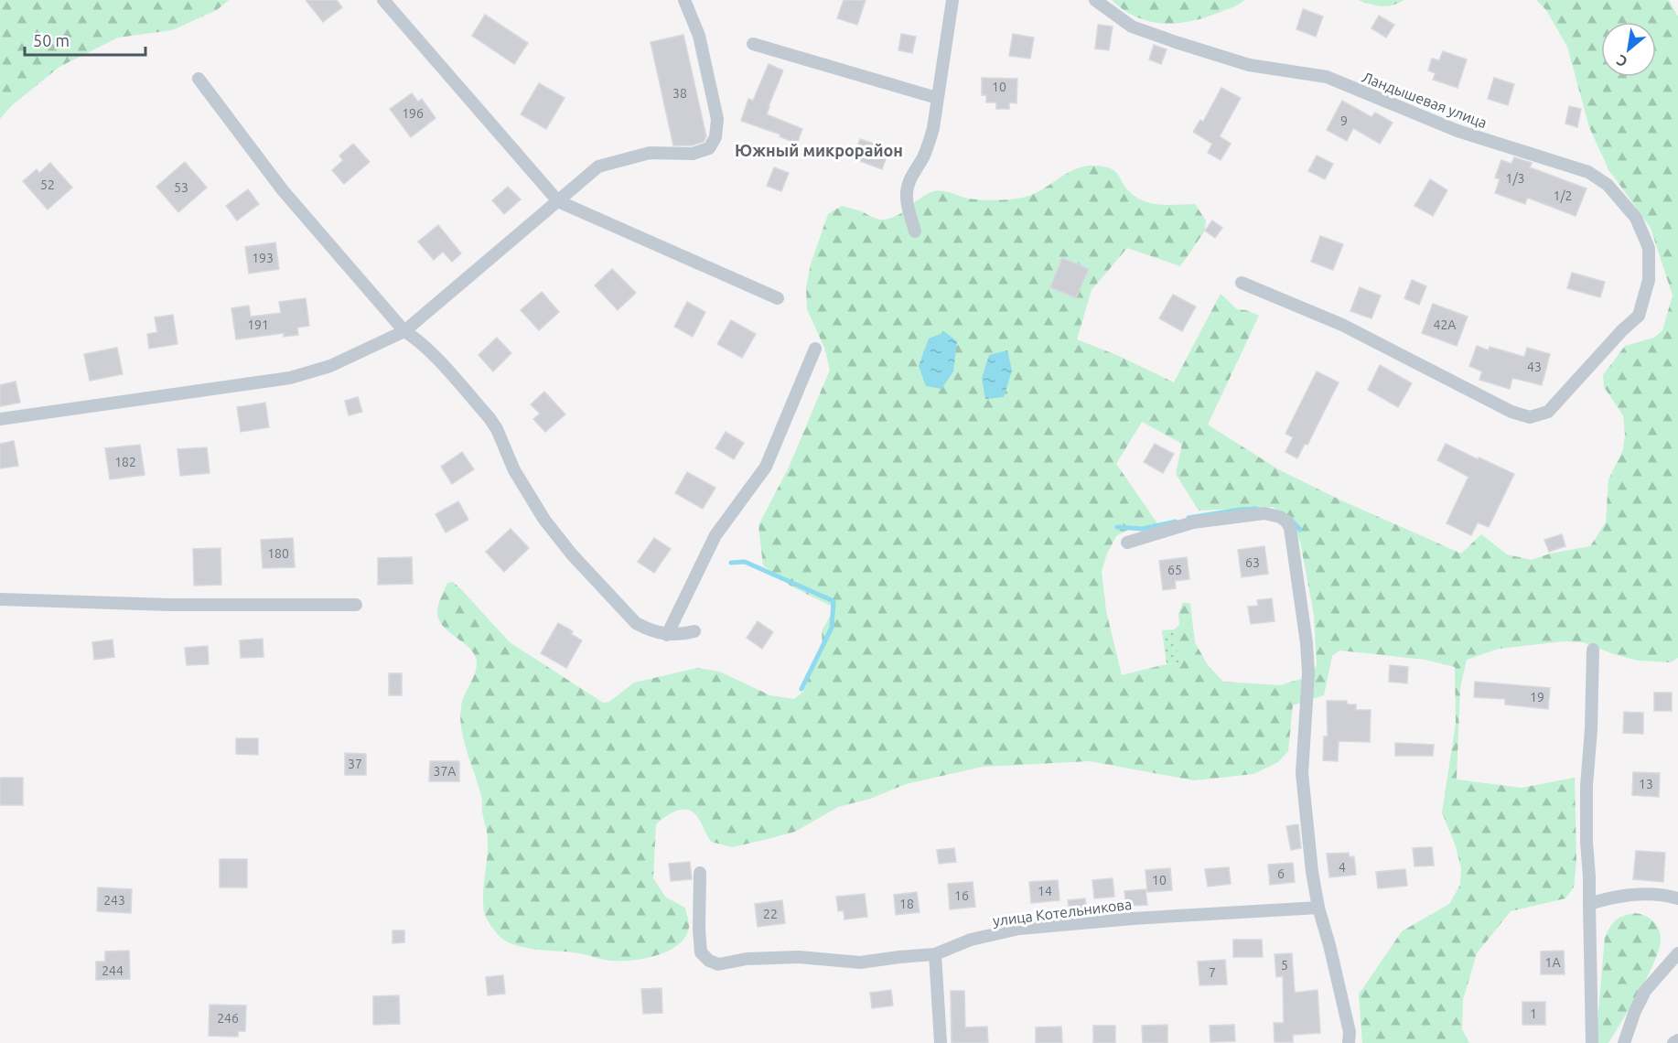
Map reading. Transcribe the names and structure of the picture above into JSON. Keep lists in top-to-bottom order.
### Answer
{
  "streets": {
    "street": ["Ландышевая улица", "улица Котельникова"]
  },
  "districts": ["Южный микрорайон"],
  "house_numbers": [
    "10",
    "38",
    "196",
    "9",
    "1/3",
    "52",
    "53",
    "1/2",
    "193",
    "191",
    "42А",
    "43",
    "182",
    "180",
    "63",
    "65",
    "19",
    "37",
    "37А",
    "13",
    "4",
    "6",
    "10",
    "14",
    "16",
    "243",
    "18",
    "22",
    "1А",
    "5",
    "244",
    "7",
    "1",
    "246"
  ],
  "scale_bar": "50 m",
  "north": "bottom left"
}
